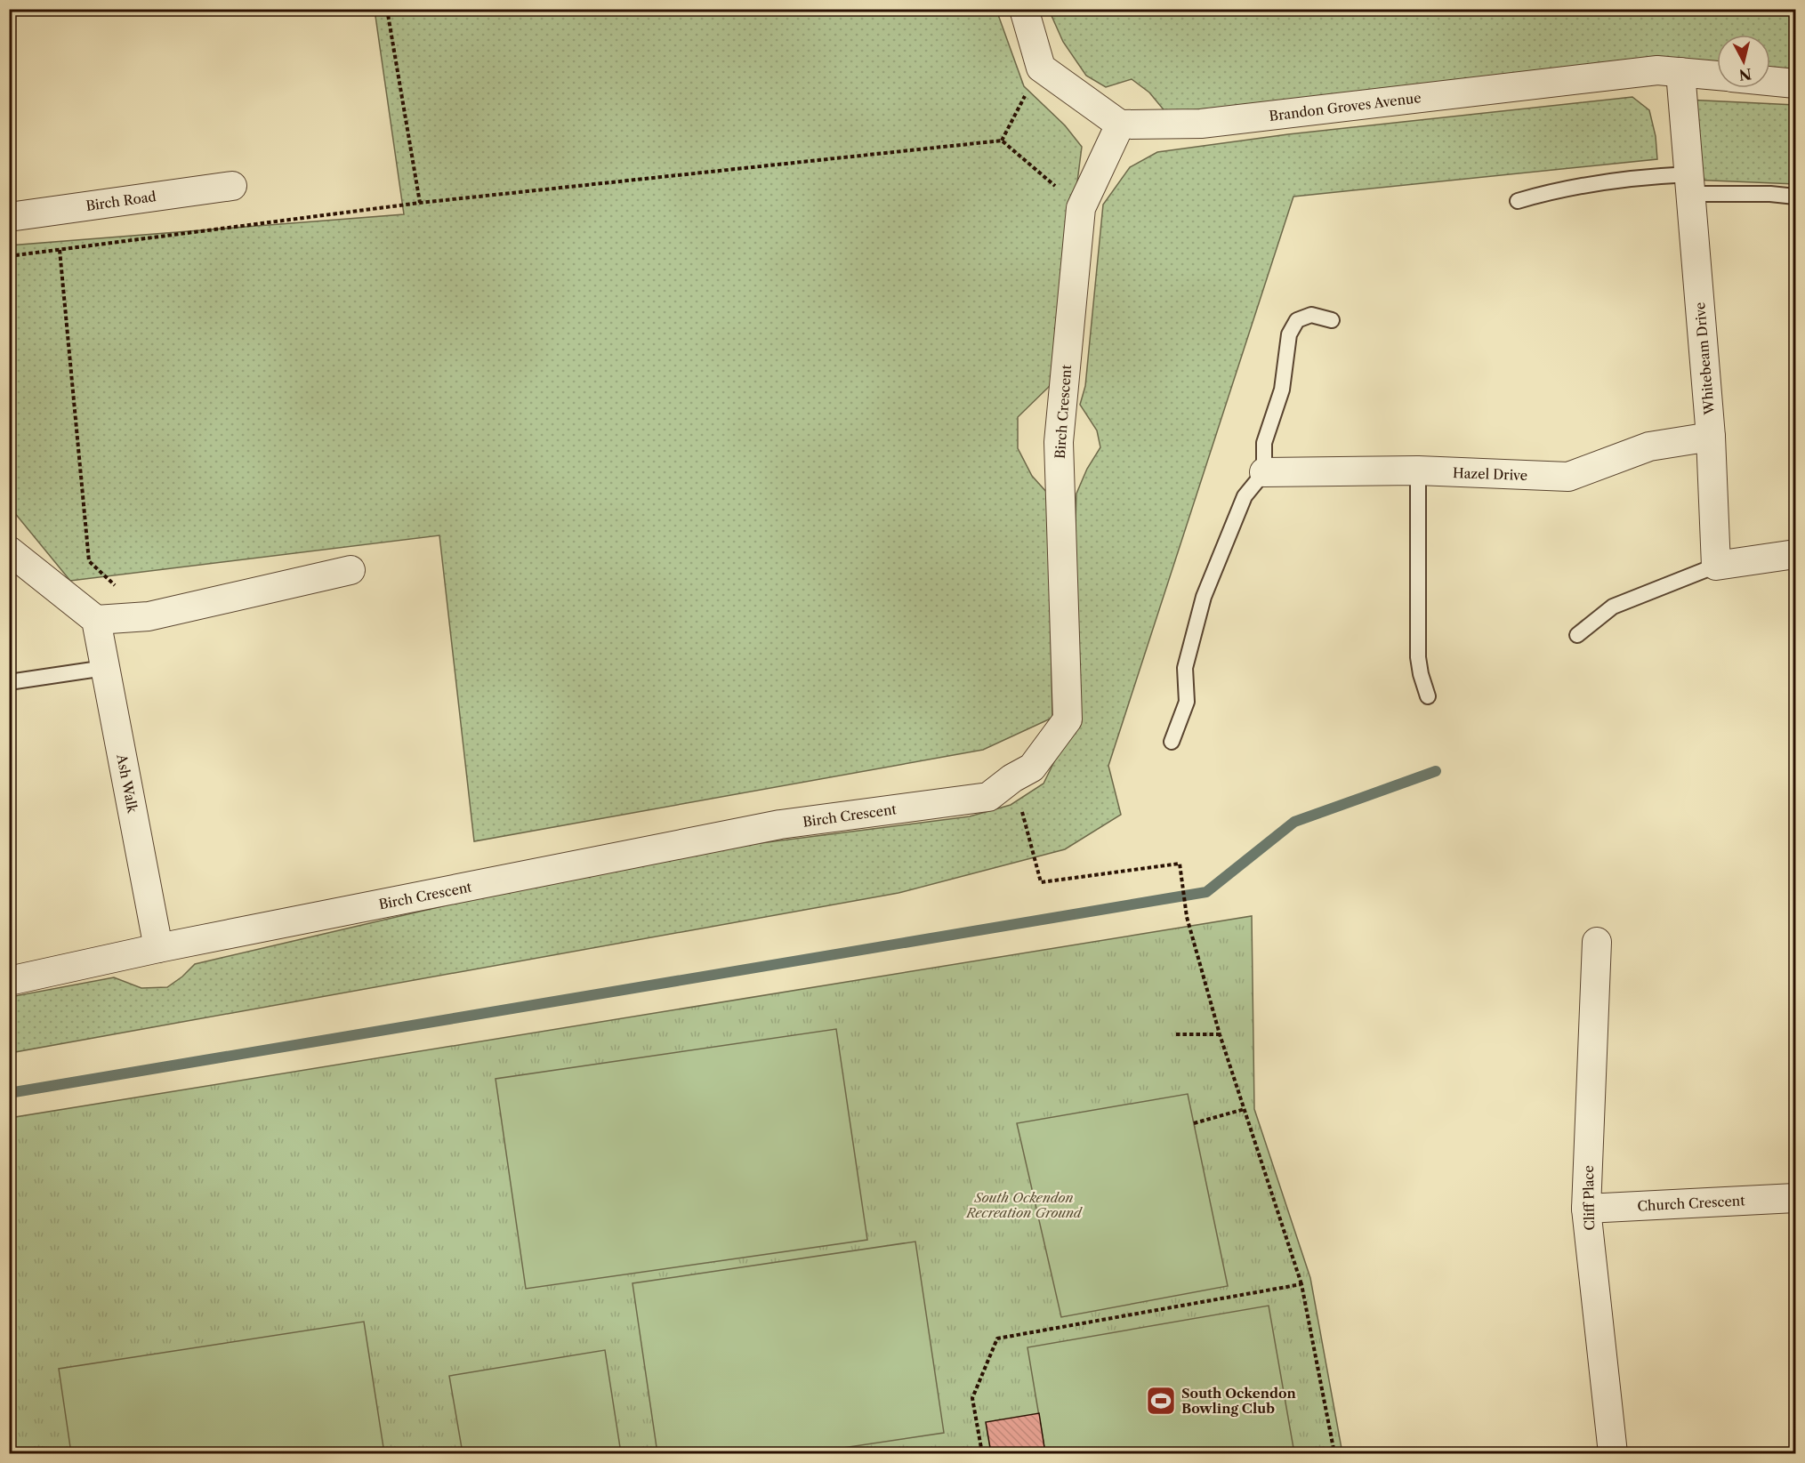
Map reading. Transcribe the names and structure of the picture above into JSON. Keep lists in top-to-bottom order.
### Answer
{
  "streets": {
    "street": [
      "Brandon Groves Avenue",
      "Birch Road",
      "Whitebeam Drive",
      "Birch Crescent",
      "Hazel Drive",
      "Ash Walk",
      "Cliff Place",
      "Church Crescent"
    ]
  },
  "crossings": [
    ["Brandon Groves Avenue", "Whitebeam Drive"],
    ["Brandon Groves Avenue", "Birch Crescent"],
    ["Whitebeam Drive", "Hazel Drive"],
    ["Birch Crescent", "Ash Walk"],
    ["Cliff Place", "Church Crescent"]
  ],
  "parks": ["South Ockendon Recreation Ground"],
  "places": {
    "sports": ["South Ockendon Bowling Club"]
  },
  "north": "bottom"
}
